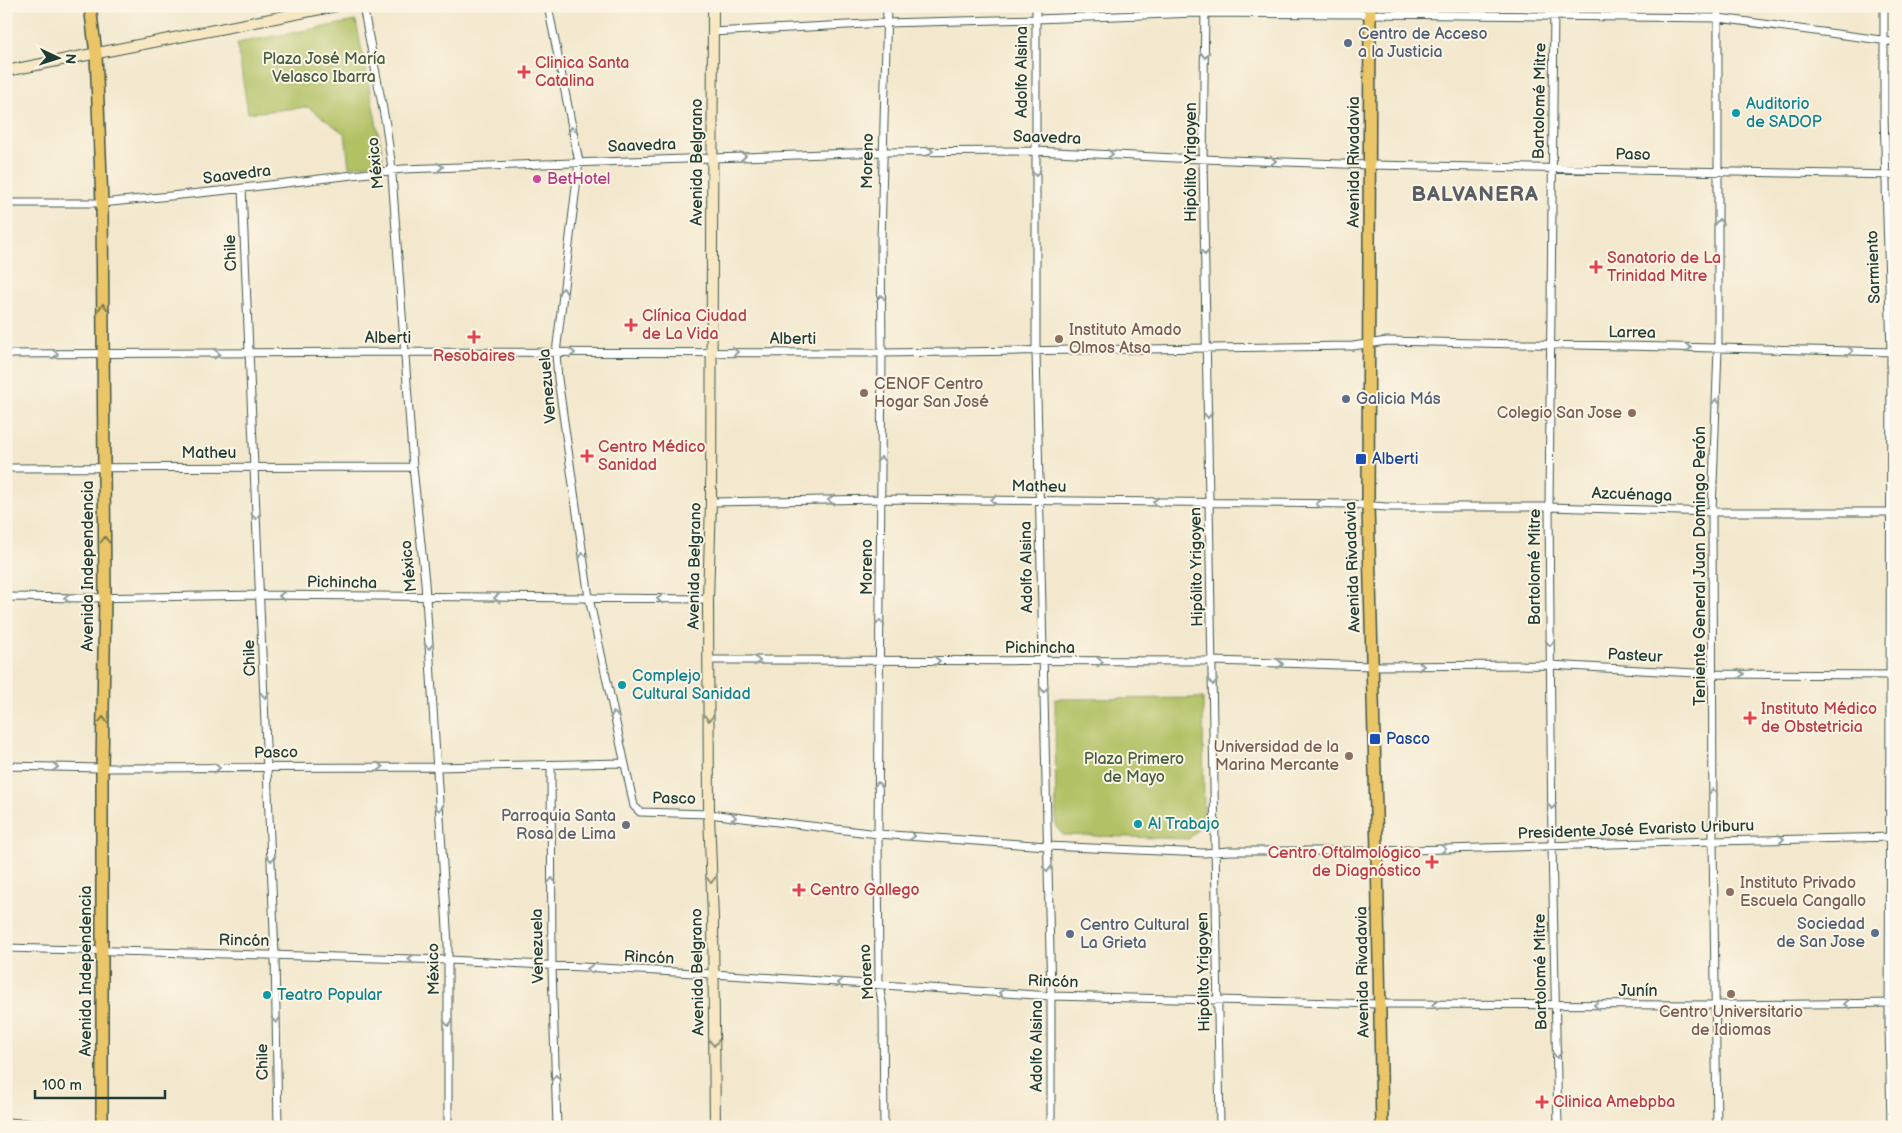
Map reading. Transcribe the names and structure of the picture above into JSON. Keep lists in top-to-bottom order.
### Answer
{
  "streets": {
    "main road": ["Avenida Belgrano", "Avenida Rivadavia", "Avenida Independencia"],
    "street": [
      "Adolfo Alsina",
      "Bartolomé Mitre",
      "Saavedra",
      "Paso",
      "Moreno",
      "Hipólito Yrigoyen",
      "México",
      "Chile",
      "Sarmiento",
      "Larrea",
      "Alberti",
      "Venezuela",
      "Matheu",
      "Azcuénaga",
      "Teniente General Juan Domingo Perón",
      "Pichincha",
      "Pasteur",
      "Pasco",
      "Presidente José Evaristo Uriburu",
      "Rincón",
      "Junín"
    ]
  },
  "crossings": [
    ["Adolfo Alsina", "Saavedra"],
    ["Adolfo Alsina", "Alberti"],
    ["Adolfo Alsina", "Matheu"],
    ["Adolfo Alsina", "Pichincha"],
    ["Adolfo Alsina", "Pasco"],
    ["Adolfo Alsina", "Rincón"],
    ["Bartolomé Mitre", "Paso"],
    ["Bartolomé Mitre", "Larrea"],
    ["Bartolomé Mitre", "Azcuénaga"],
    ["Bartolomé Mitre", "Pasteur"],
    ["Bartolomé Mitre", "Presidente José Evaristo Uriburu"],
    ["Bartolomé Mitre", "Junín"],
    ["Saavedra", "Paso"],
    ["Saavedra", "Moreno"],
    ["Saavedra", "Avenida Belgrano"],
    ["Saavedra", "Hipólito Yrigoyen"],
    ["Saavedra", "Avenida Rivadavia"],
    ["Saavedra", "México"],
    ["Saavedra", "Chile"],
    ["Saavedra", "Venezuela"],
    ["Saavedra", "Avenida Independencia"],
    ["Paso", "Avenida Rivadavia"],
    ["Paso", "Sarmiento"],
    ["Paso", "Teniente General Juan Domingo Perón"],
    ["Moreno", "Alberti"],
    ["Moreno", "Matheu"],
    ["Moreno", "Pichincha"],
    ["Moreno", "Pasco"],
    ["Moreno", "Rincón"],
    ["Avenida Belgrano", "Alberti"],
    ["Avenida Belgrano", "Matheu"],
    ["Avenida Belgrano", "Pichincha"],
    ["Avenida Belgrano", "Pasco"],
    ["Avenida Belgrano", "Rincón"],
    ["Hipólito Yrigoyen", "Alberti"],
    ["Hipólito Yrigoyen", "Matheu"],
    ["Hipólito Yrigoyen", "Pichincha"],
    ["Hipólito Yrigoyen", "Pasco"],
    ["Hipólito Yrigoyen", "Rincón"],
    ["Avenida Rivadavia", "Larrea"],
    ["Avenida Rivadavia", "Alberti"],
    ["Avenida Rivadavia", "Matheu"],
    ["Avenida Rivadavia", "Azcuénaga"],
    ["Avenida Rivadavia", "Pichincha"],
    ["Avenida Rivadavia", "Pasteur"],
    ["Avenida Rivadavia", "Pasco"],
    ["Avenida Rivadavia", "Presidente José Evaristo Uriburu"],
    ["Avenida Rivadavia", "Rincón"],
    ["Avenida Rivadavia", "Junín"],
    ["México", "Alberti"],
    ["México", "Matheu"],
    ["México", "Pichincha"],
    ["México", "Pasco"],
    ["México", "Rincón"],
    ["Chile", "Alberti"],
    ["Chile", "Matheu"],
    ["Chile", "Pichincha"],
    ["Chile", "Pasco"],
    ["Chile", "Rincón"],
    ["Sarmiento", "Larrea"],
    ["Sarmiento", "Azcuénaga"],
    ["Sarmiento", "Pasteur"],
    ["Sarmiento", "Presidente José Evaristo Uriburu"],
    ["Sarmiento", "Junín"],
    ["Larrea", "Alberti"],
    ["Larrea", "Teniente General Juan Domingo Perón"],
    ["Alberti", "Venezuela"],
    ["Alberti", "Avenida Independencia"],
    ["Venezuela", "Pichincha"],
    ["Venezuela", "Pasco"],
    ["Venezuela", "Rincón"],
    ["Matheu", "Azcuénaga"],
    ["Matheu", "Avenida Independencia"],
    ["Azcuénaga", "Teniente General Juan Domingo Perón"],
    ["Avenida Independencia", "Pichincha"],
    ["Avenida Independencia", "Pasco"],
    ["Avenida Independencia", "Rincón"],
    ["Teniente General Juan Domingo Perón", "Pasteur"],
    ["Teniente General Juan Domingo Perón", "Presidente José Evaristo Uriburu"],
    ["Teniente General Juan Domingo Perón", "Junín"],
    ["Pichincha", "Pasteur"],
    ["Pasco", "Presidente José Evaristo Uriburu"],
    ["Rincón", "Junín"]
  ],
  "one_way": [
    "Adolfo Alsina",
    "Bartolomé Mitre",
    "Saavedra",
    "Moreno",
    "Avenida Belgrano",
    "Hipólito Yrigoyen",
    "México",
    "Chile",
    "Larrea",
    "Alberti",
    "Venezuela",
    "Matheu",
    "Avenida Independencia",
    "Teniente General Juan Domingo Perón",
    "Pasteur",
    "Pasco",
    "Presidente José Evaristo Uriburu",
    "Rincón",
    "Junín"
  ],
  "districts": ["BALVANERA"],
  "parks": ["Plaza José María Velasco Ibarra", "Plaza Primero de Mayo"],
  "places": {
    "other": [
      "Centro de Acceso a la Justicia",
      "Auditorio de SADOP",
      "BetHotel",
      "Instituto Amado Olmos Atsa",
      "CENOF Centro Hogar San José",
      "Galicia Más",
      "Colegio San Jose",
      "Complejo Cultural Sanidad",
      "Universidad de la Marina Mercante",
      "Al Trabajo",
      "Parroquia Santa Rosa de Lima",
      "Instituto Privado Escuela Cangallo",
      "Sociedad de San Jose",
      "Centro Cultural La Grieta",
      "Centro Universitario de Idiomas",
      "Teatro Popular"
    ],
    "health": [
      "Clinica Santa Catalina",
      "Sanatorio de La Trinidad Mitre",
      "Clínica Ciudad de La Vida",
      "Resobaires",
      "Centro Médico Sanidad",
      "Instituto Médico de Obstetricia",
      "Centro Oftalmológico de Diagnóstico",
      "Centro Gallego",
      "Clinica Amebpba"
    ],
    "transit": ["Alberti", "Pasco"]
  },
  "scale_bar": "100 m",
  "north": "right"
}
